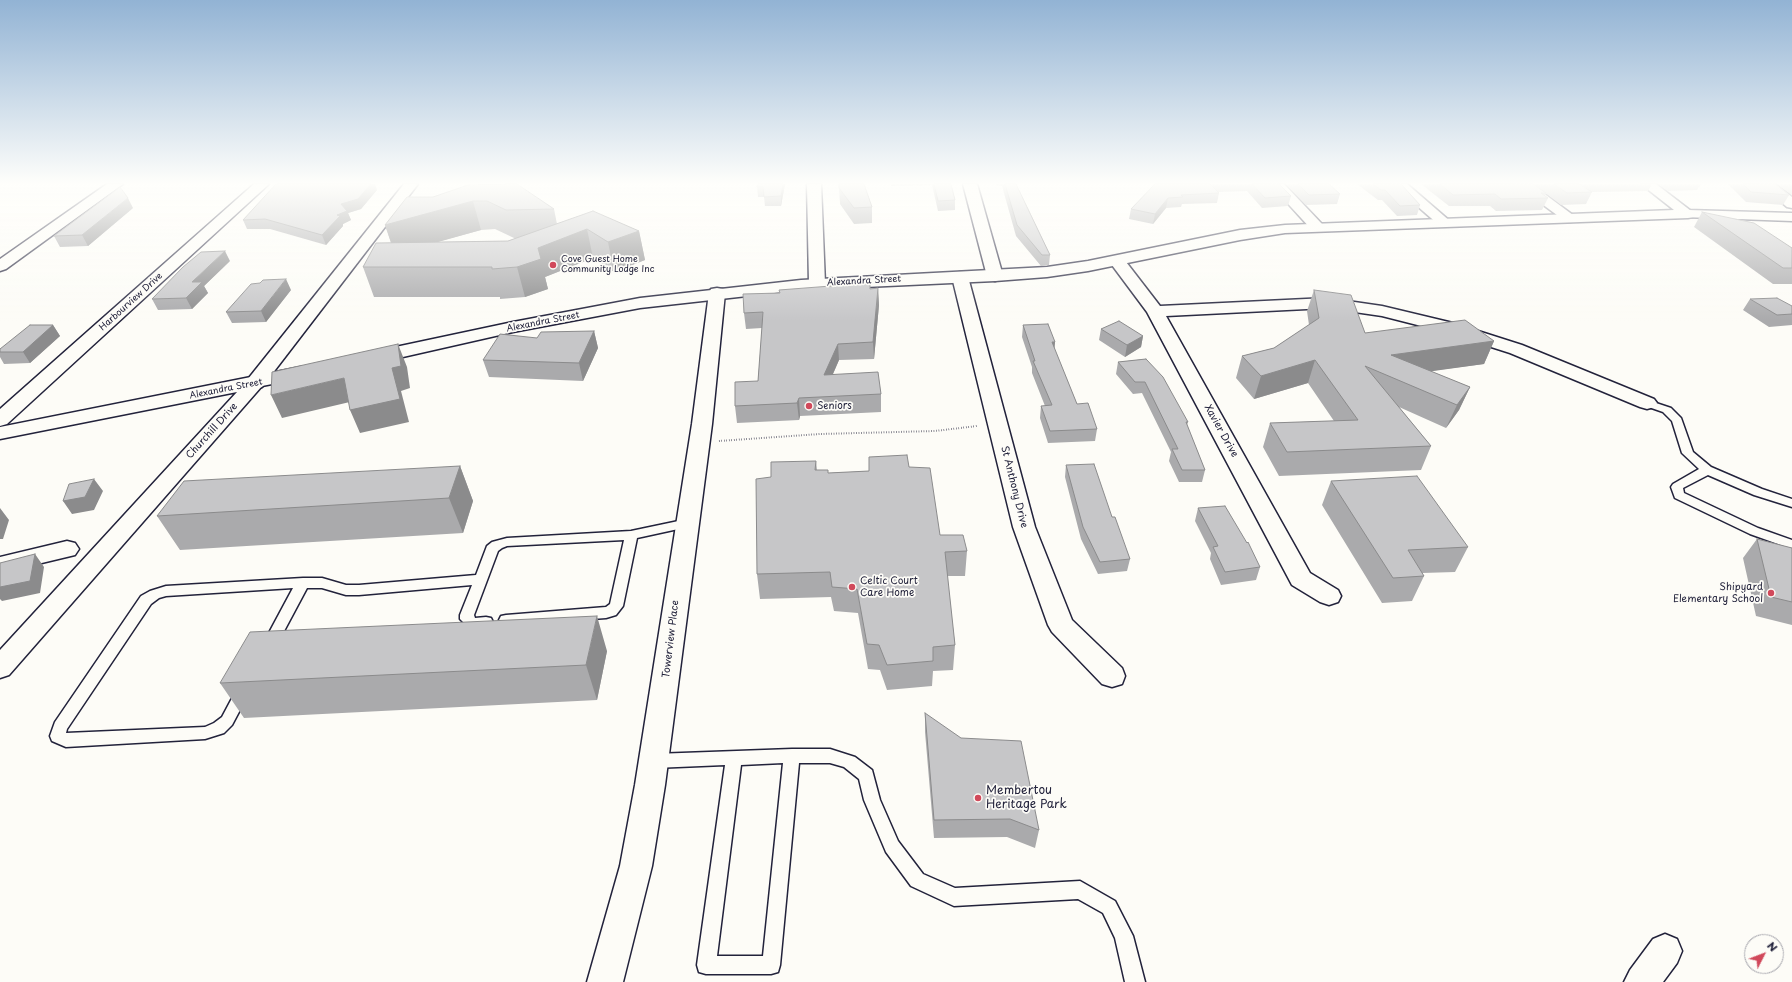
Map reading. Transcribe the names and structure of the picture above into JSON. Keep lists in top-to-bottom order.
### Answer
{
  "streets": {
    "street": [
      "Alexandra Street",
      "Harbourview Drive",
      "Churchill Drive",
      "Xavier Drive",
      "St Anthony Drive",
      "Towerview Place"
    ]
  },
  "crossings": [
    ["Alexandra Street", "Churchill Drive"],
    ["Alexandra Street", "Xavier Drive"],
    ["Alexandra Street", "St Anthony Drive"],
    ["Alexandra Street", "Towerview Place"]
  ],
  "places": [
    "Cove Guest Home Community Lodge Inc",
    "Seniors",
    "Celtic Court Care Home",
    "Shipyard Elementary School",
    "Membertou Heritage Park"
  ],
  "north": "top right"
}
